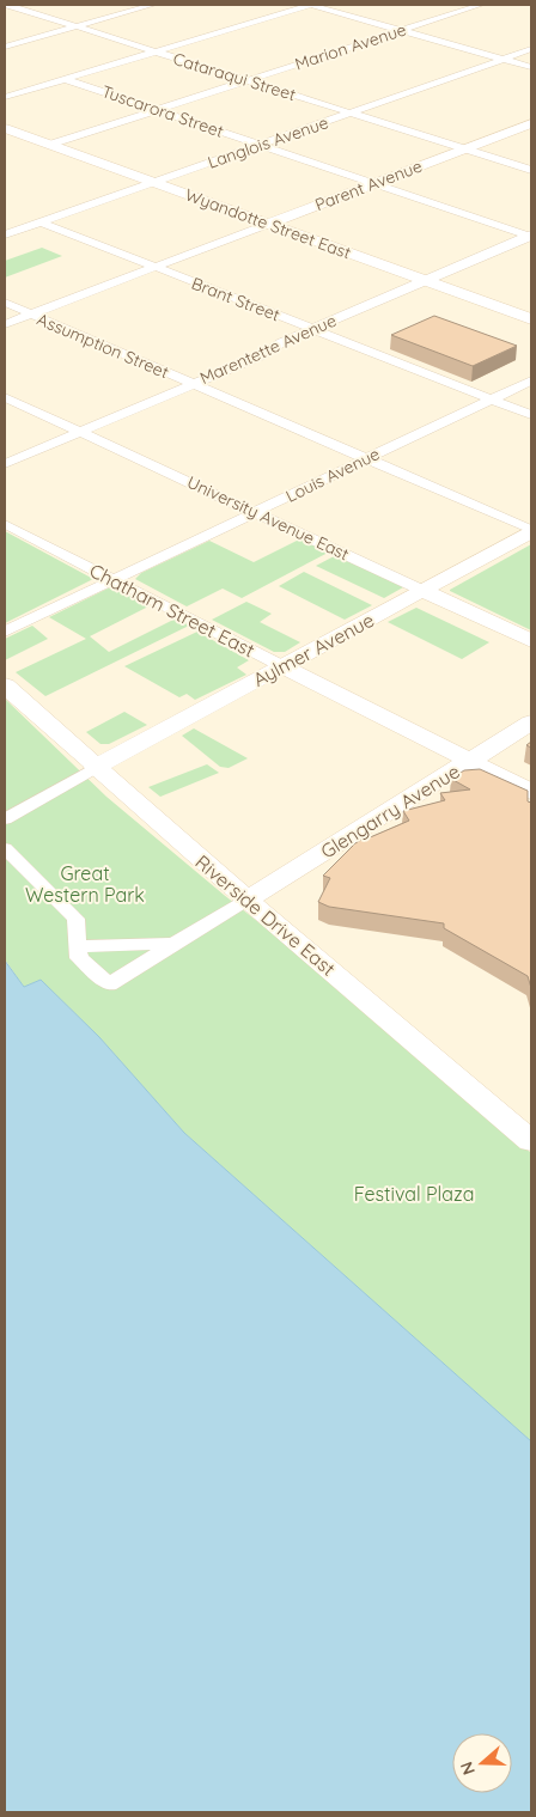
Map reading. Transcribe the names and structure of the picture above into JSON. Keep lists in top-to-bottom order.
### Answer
{
  "streets": {
    "main road": [
      "Parent Avenue",
      "Wyandotte Street East",
      "University Avenue East",
      "Chatham Street East",
      "Aylmer Avenue",
      "Glengarry Avenue",
      "Riverside Drive East"
    ],
    "street": [
      "Marion Avenue",
      "Cataraqui Street",
      "Tuscarora Street",
      "Langlois Avenue",
      "Brant Street",
      "Assumption Street",
      "Marentette Avenue",
      "Louis Avenue"
    ]
  },
  "crossings": [
    ["Marion Avenue", "Cataraqui Street"],
    ["Marion Avenue", "Tuscarora Street"],
    ["Marion Avenue", "Wyandotte Street East"],
    ["Cataraqui Street", "Langlois Avenue"],
    ["Cataraqui Street", "Parent Avenue"],
    ["Tuscarora Street", "Langlois Avenue"],
    ["Tuscarora Street", "Parent Avenue"],
    ["Tuscarora Street", "Marentette Avenue"],
    ["Langlois Avenue", "Wyandotte Street East"],
    ["Langlois Avenue", "Brant Street"],
    ["Parent Avenue", "Wyandotte Street East"],
    ["Parent Avenue", "Brant Street"],
    ["Parent Avenue", "Assumption Street"],
    ["Wyandotte Street East", "Marentette Avenue"],
    ["Brant Street", "Marentette Avenue"],
    ["Brant Street", "Louis Avenue"],
    ["Assumption Street", "Marentette Avenue"],
    ["Assumption Street", "Louis Avenue"],
    ["Assumption Street", "Aylmer Avenue"],
    ["Marentette Avenue", "University Avenue East"],
    ["Louis Avenue", "University Avenue East"],
    ["Louis Avenue", "Chatham Street East"],
    ["University Avenue East", "Aylmer Avenue"],
    ["Chatham Street East", "Aylmer Avenue"],
    ["Chatham Street East", "Glengarry Avenue"],
    ["Aylmer Avenue", "Riverside Drive East"],
    ["Glengarry Avenue", "Riverside Drive East"]
  ],
  "parks": ["Great Western Park", "Festival Plaza"],
  "north": "left"
}
